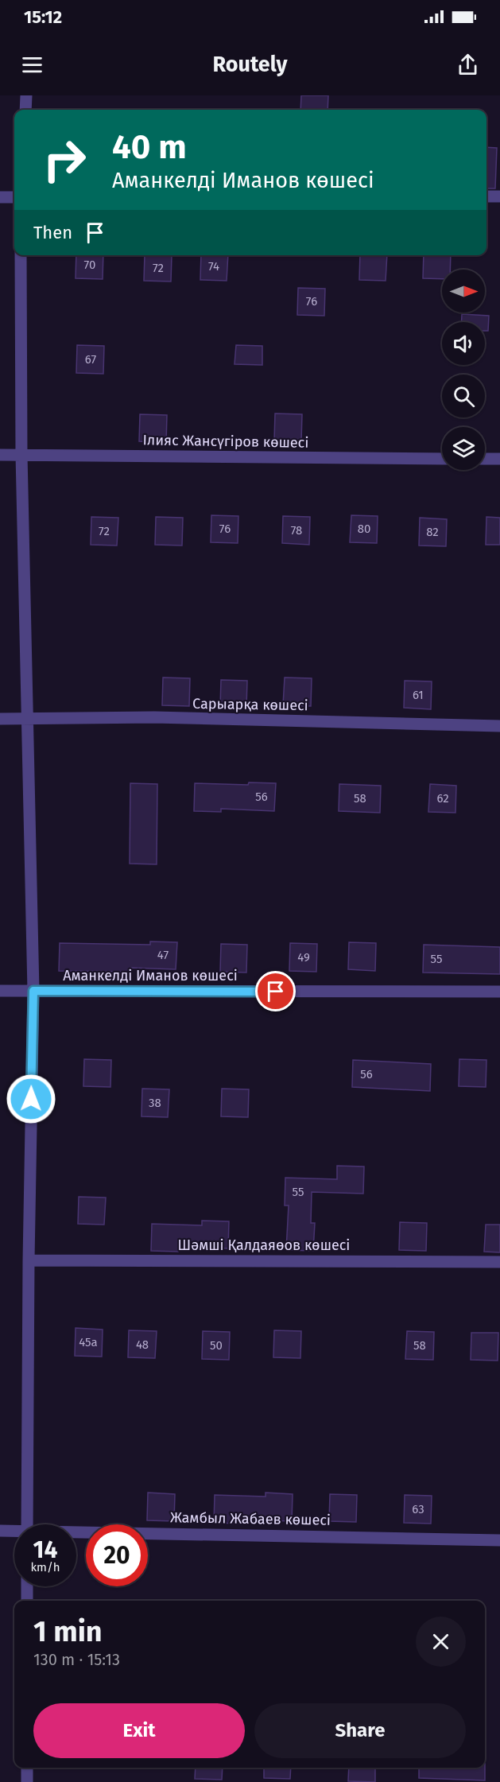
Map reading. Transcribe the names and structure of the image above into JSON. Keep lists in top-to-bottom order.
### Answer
{
  "streets": {
    "street": [
      "Ілияс Жансүгіров көшесі",
      "Сарыарқа көшесі",
      "Аманкелді Иманов көшесі",
      "Шәмші Қалдаяөов көшесі",
      "Жамбыл Жабаев көшесі"
    ]
  },
  "house_numbers": [
    "70",
    "74",
    "72",
    "76",
    "67",
    "76",
    "80",
    "78",
    "72",
    "82",
    "61",
    "56",
    "58",
    "62",
    "47",
    "49",
    "55",
    "56",
    "38",
    "55",
    "45а",
    "48",
    "50",
    "58",
    "63"
  ],
  "north": "right",
  "page": {
    "status": "15:12",
    "header": "Routely",
    "turn": ["40 m", "Аманкелді Иманов көшесі"],
    "then": "Then",
    "speed": "14 km/h",
    "limit": "20",
    "heading": ["1 min", "130 m · 15:13"],
    "buttons": ["Exit", "Share"]
  }
}
